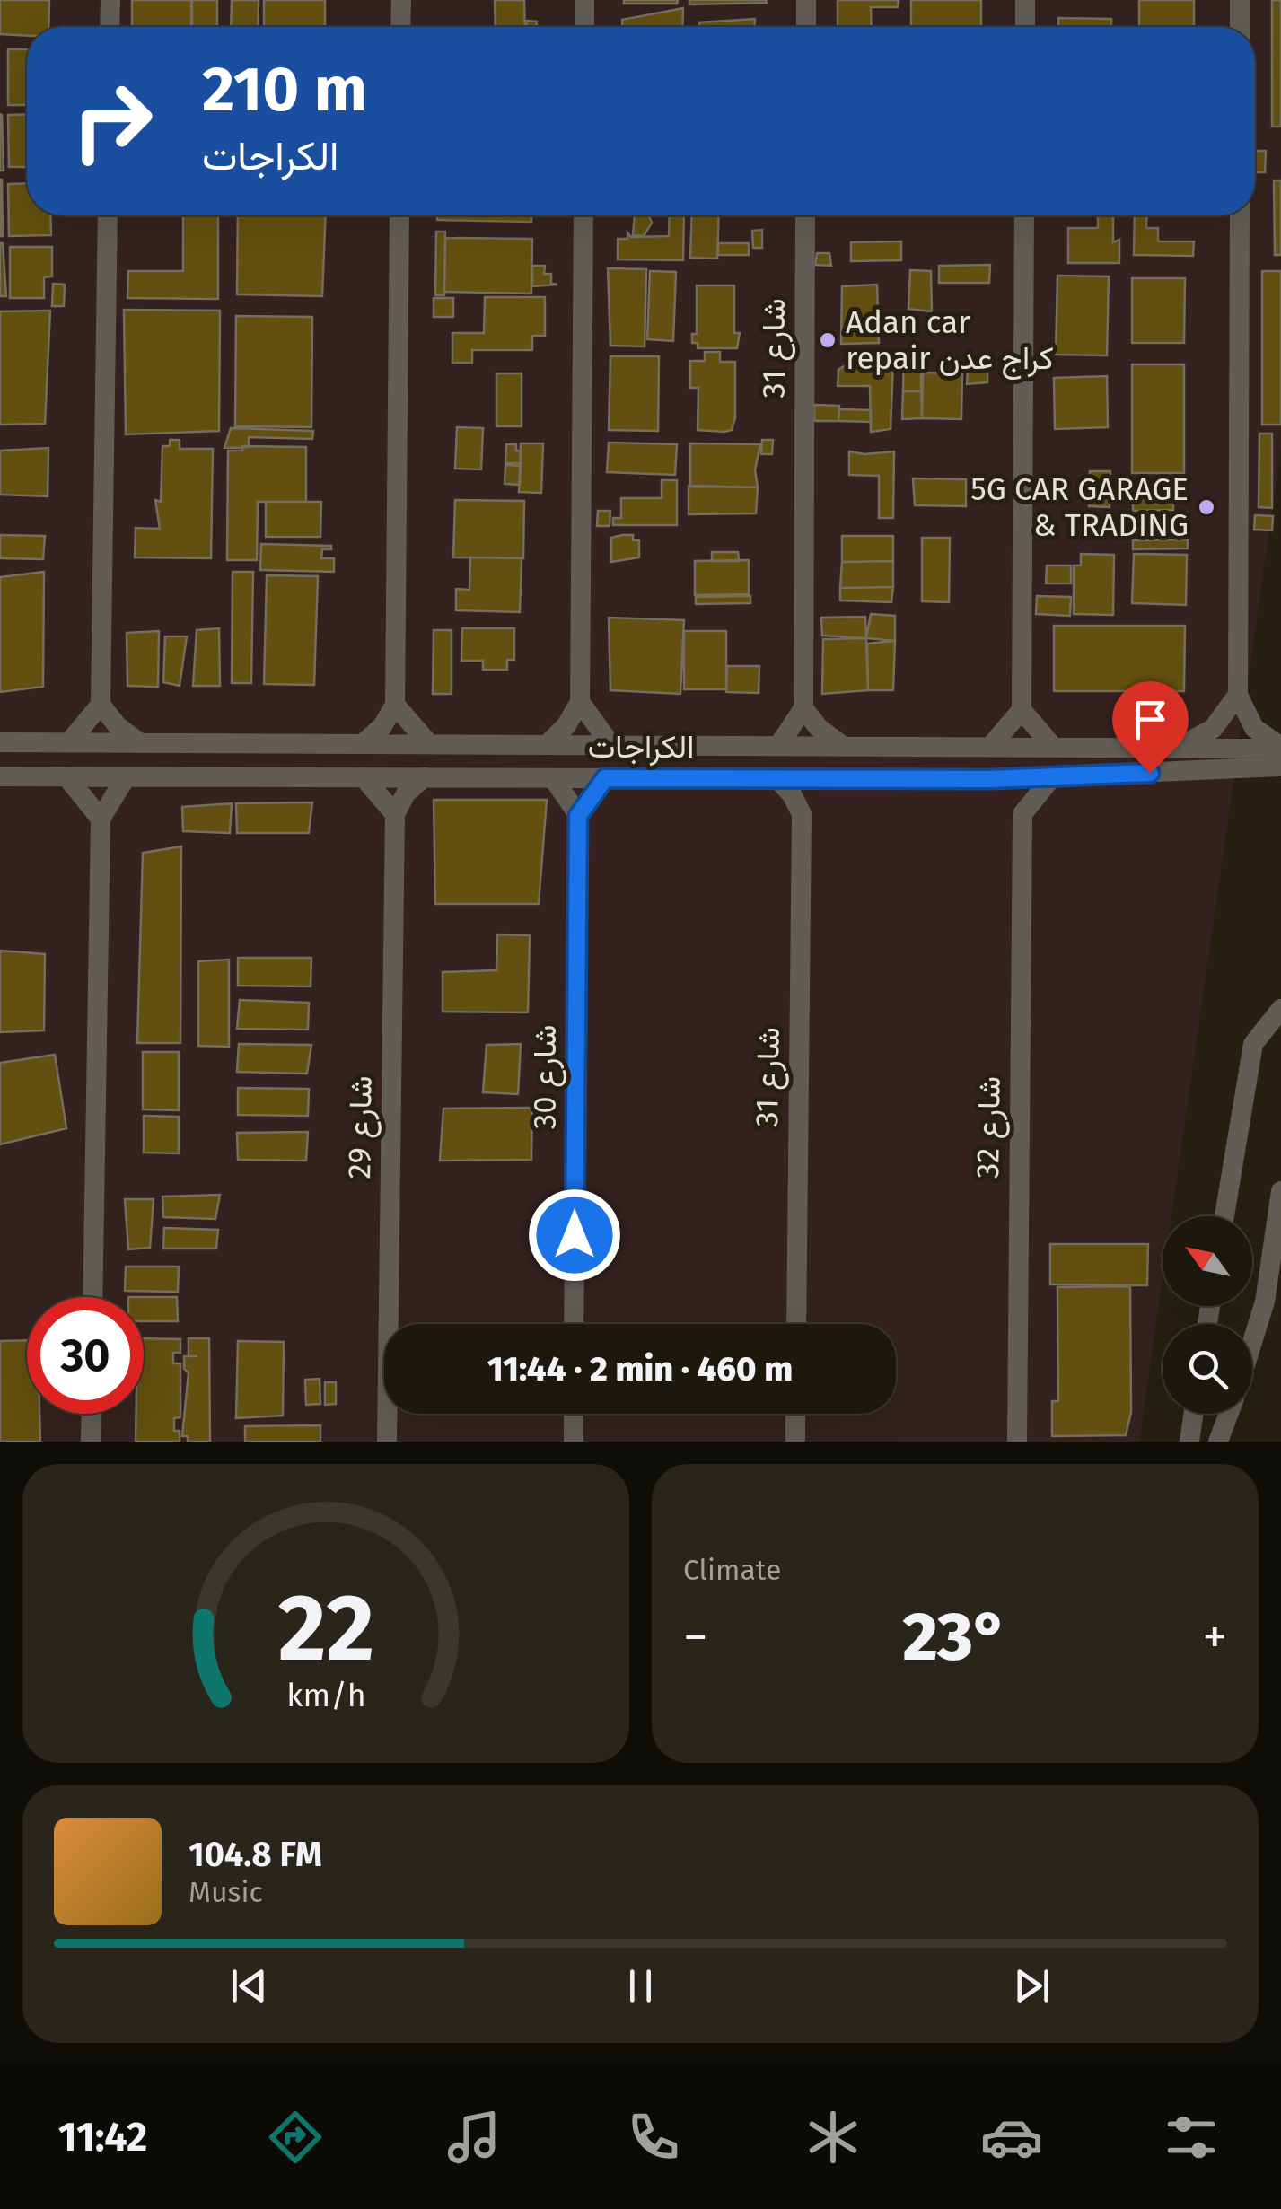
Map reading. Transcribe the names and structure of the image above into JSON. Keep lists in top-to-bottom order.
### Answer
{
  "streets": {
    "street": [
      "شارع 31",
      "الكراجات",
      "شارع 30",
      "شارع 29",
      "شارع 32"
    ]
  },
  "places": ["Adan car repair كراج عدن", "5G CAR GARAGE & TRADING"],
  "north": "top left",
  "page": {
    "turn": ["210 m", "الكراجات"],
    "limit": "30",
    "trip": "11:44 · 2 min · 460 m",
    "tile": "Climate",
    "heat": ["−", "23°", "+"],
    "song": ["104.8 FM", "Music"],
    "tabs": "11:42",
    "gauge": ["22", "km/h"]
  }
}
